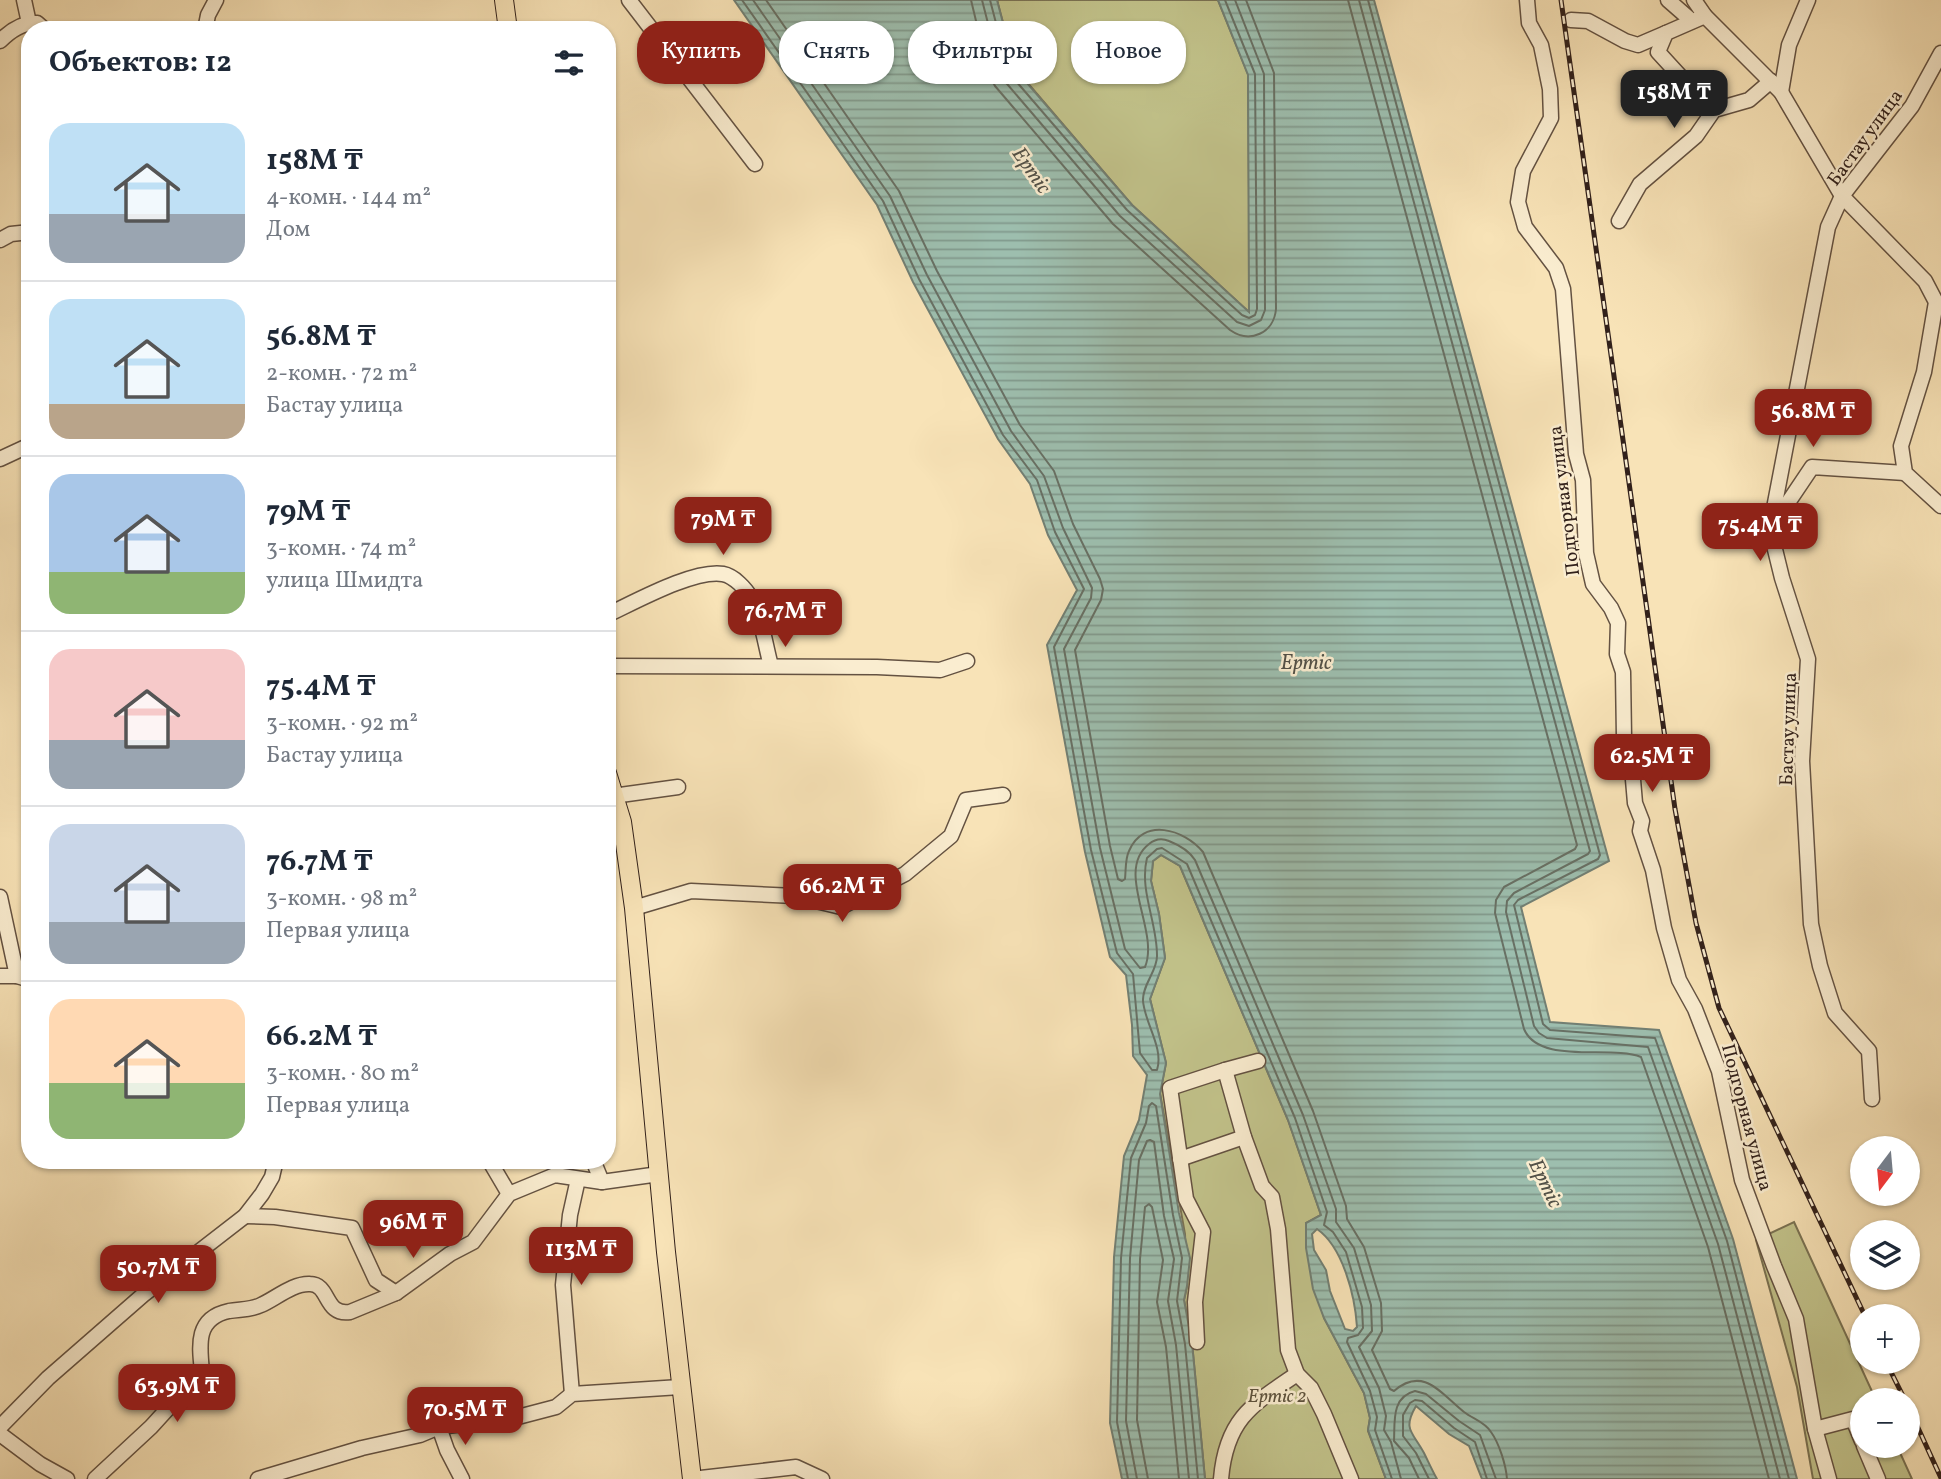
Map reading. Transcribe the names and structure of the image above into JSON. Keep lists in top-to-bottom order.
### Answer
{
  "streets": {
    "street": ["Бастау улица", "Подгорная улица"]
  },
  "water": ["Ертіс"],
  "parks": ["Ертіс 2"],
  "north": "bottom",
  "page": {
    "chip": [
      "Купить",
      "Снять",
      "Фильтры",
      "Новое"
    ],
    "heading": "Объектов: 12",
    "price": [
      "158M ₸",
      "56.8M ₸",
      "79M ₸",
      "75.4M ₸",
      "76.7M ₸",
      "62.5M ₸",
      "66.2M ₸",
      "96M ₸",
      "113M ₸",
      "50.7M ₸",
      "63.9M ₸",
      "70.5M ₸"
    ],
    "list": [
      {
        "name": "158M ₸",
        "note": "4-комн. · 144 m² · Дом"
      },
      {
        "name": "56.8M ₸",
        "note": "2-комн. · 72 m² · Бастау улица"
      },
      {
        "name": "79M ₸",
        "note": "3-комн. · 74 m² · улица Шмидта"
      },
      {
        "name": "75.4M ₸",
        "note": "3-комн. · 92 m² · Бастау улица"
      },
      {
        "name": "76.7M ₸",
        "note": "3-комн. · 98 m² · Первая улица"
      },
      {
        "name": "66.2M ₸",
        "note": "3-комн. · 80 m² · Первая улица"
      }
    ],
    "map_buttons": ["+", "−"]
  }
}
